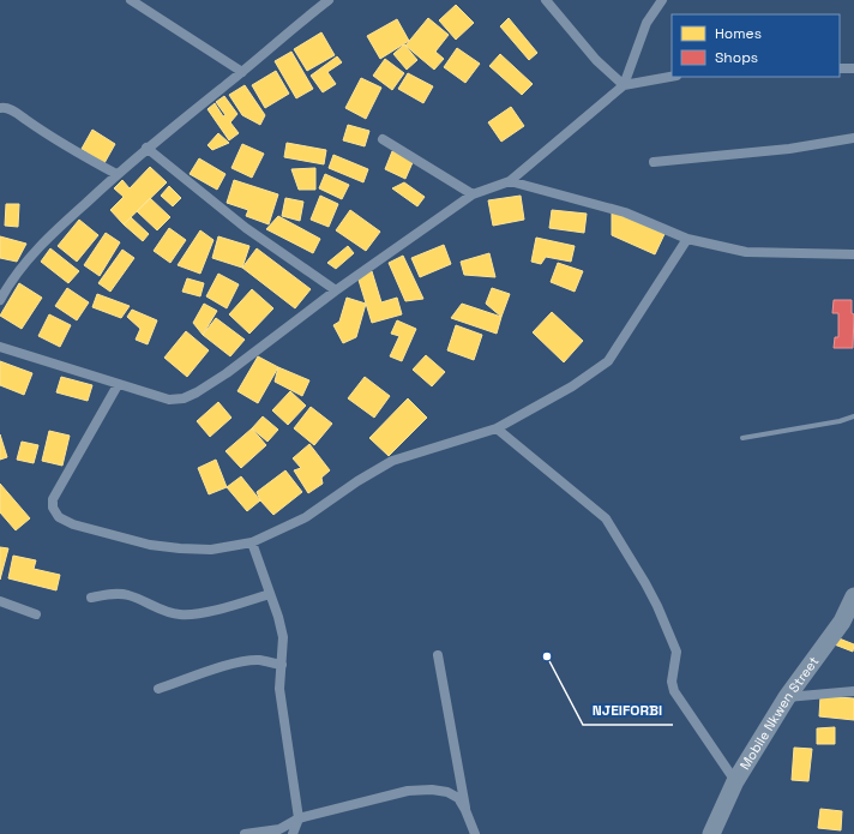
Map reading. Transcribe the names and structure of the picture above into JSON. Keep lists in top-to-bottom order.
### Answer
{
  "streets": {
    "highway": ["Mobile Nkwen Street"]
  },
  "places": ["NJEIFORBI"],
  "legend": ["Homes", "Shops"]
}
